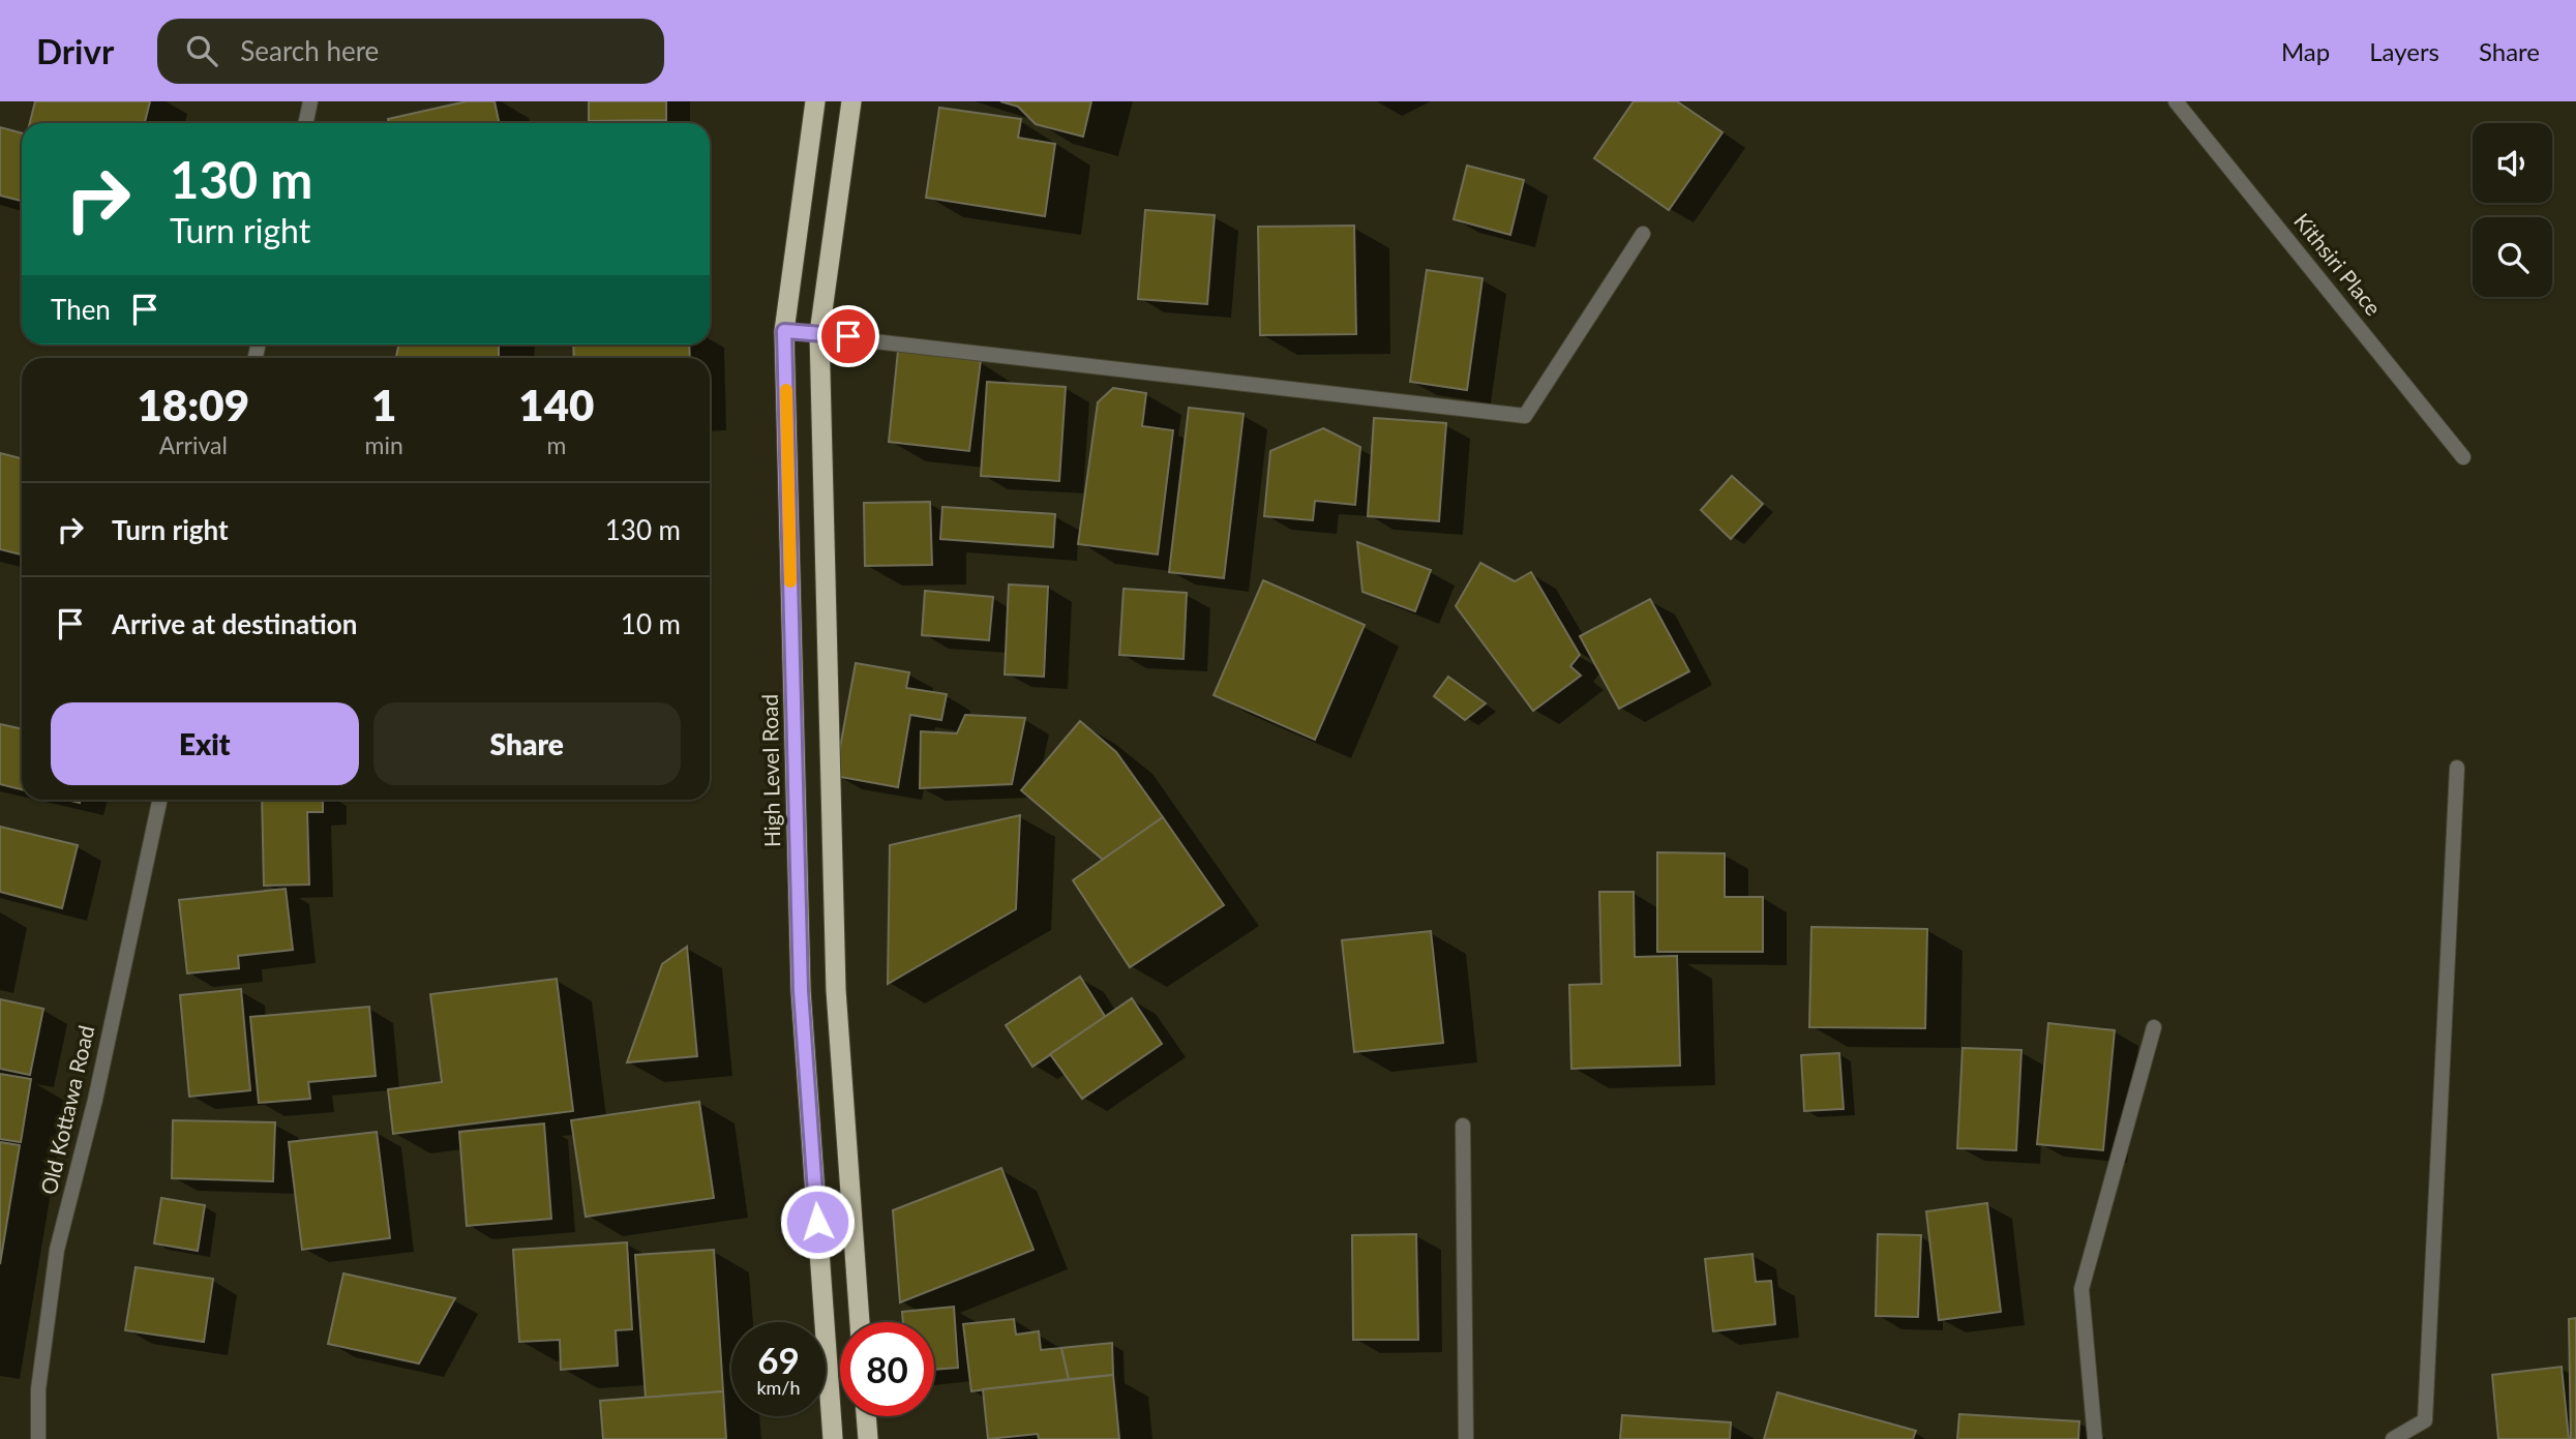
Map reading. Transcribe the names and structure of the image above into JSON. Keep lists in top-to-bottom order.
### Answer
{
  "streets": {
    "highway": ["High Level Road"],
    "street": ["Kithsiri Place", "Old Kottawa Road"]
  },
  "page": {
    "header": "Drivr",
    "search": "Search here",
    "nav": ["Map", "Layers", "Share"],
    "turn": ["130 m", "Turn right"],
    "then": "Then",
    "eta": [
      "18:09",
      "Arrival",
      "1",
      "min",
      "140",
      "m"
    ],
    "list": [
      {
        "name": "Turn right",
        "value": "130 m"
      },
      {
        "name": "Arrive at destination",
        "value": "10 m"
      }
    ],
    "buttons": ["Exit", "Share"],
    "speed": "69 km/h",
    "limit": "80"
  }
}
